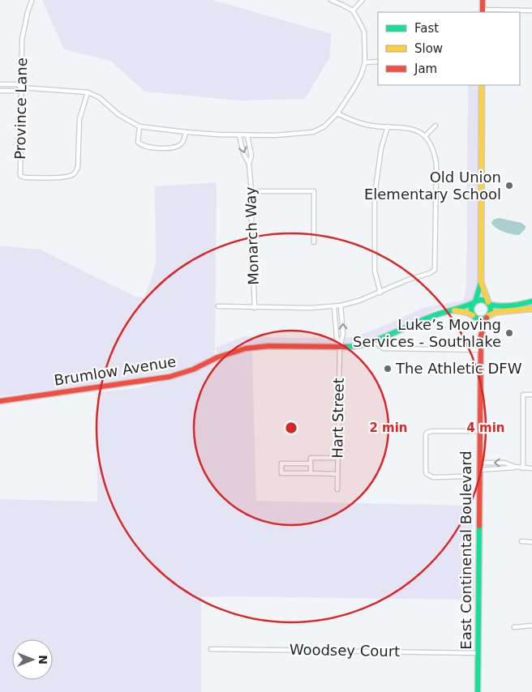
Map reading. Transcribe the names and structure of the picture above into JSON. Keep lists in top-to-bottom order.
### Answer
{
  "streets": {
    "main road": ["Brumlow Avenue", "East Continental Boulevard"],
    "street": [
      "Province Lane",
      "Monarch Way",
      "Hart Street",
      "Woodsey Court"
    ]
  },
  "crossings": [
    ["Brumlow Avenue", "Hart Street"],
    ["Brumlow Avenue", "East Continental Boulevard"],
    ["East Continental Boulevard", "Woodsey Court"]
  ],
  "places": ["Old Union Elementary School", "Luke’s Moving Services - Southlake", "The Athletic DFW"],
  "legend": ["Fast", "Slow", "Jam"],
  "north": "right",
  "rings": ["2 min", "4 min"]
}
